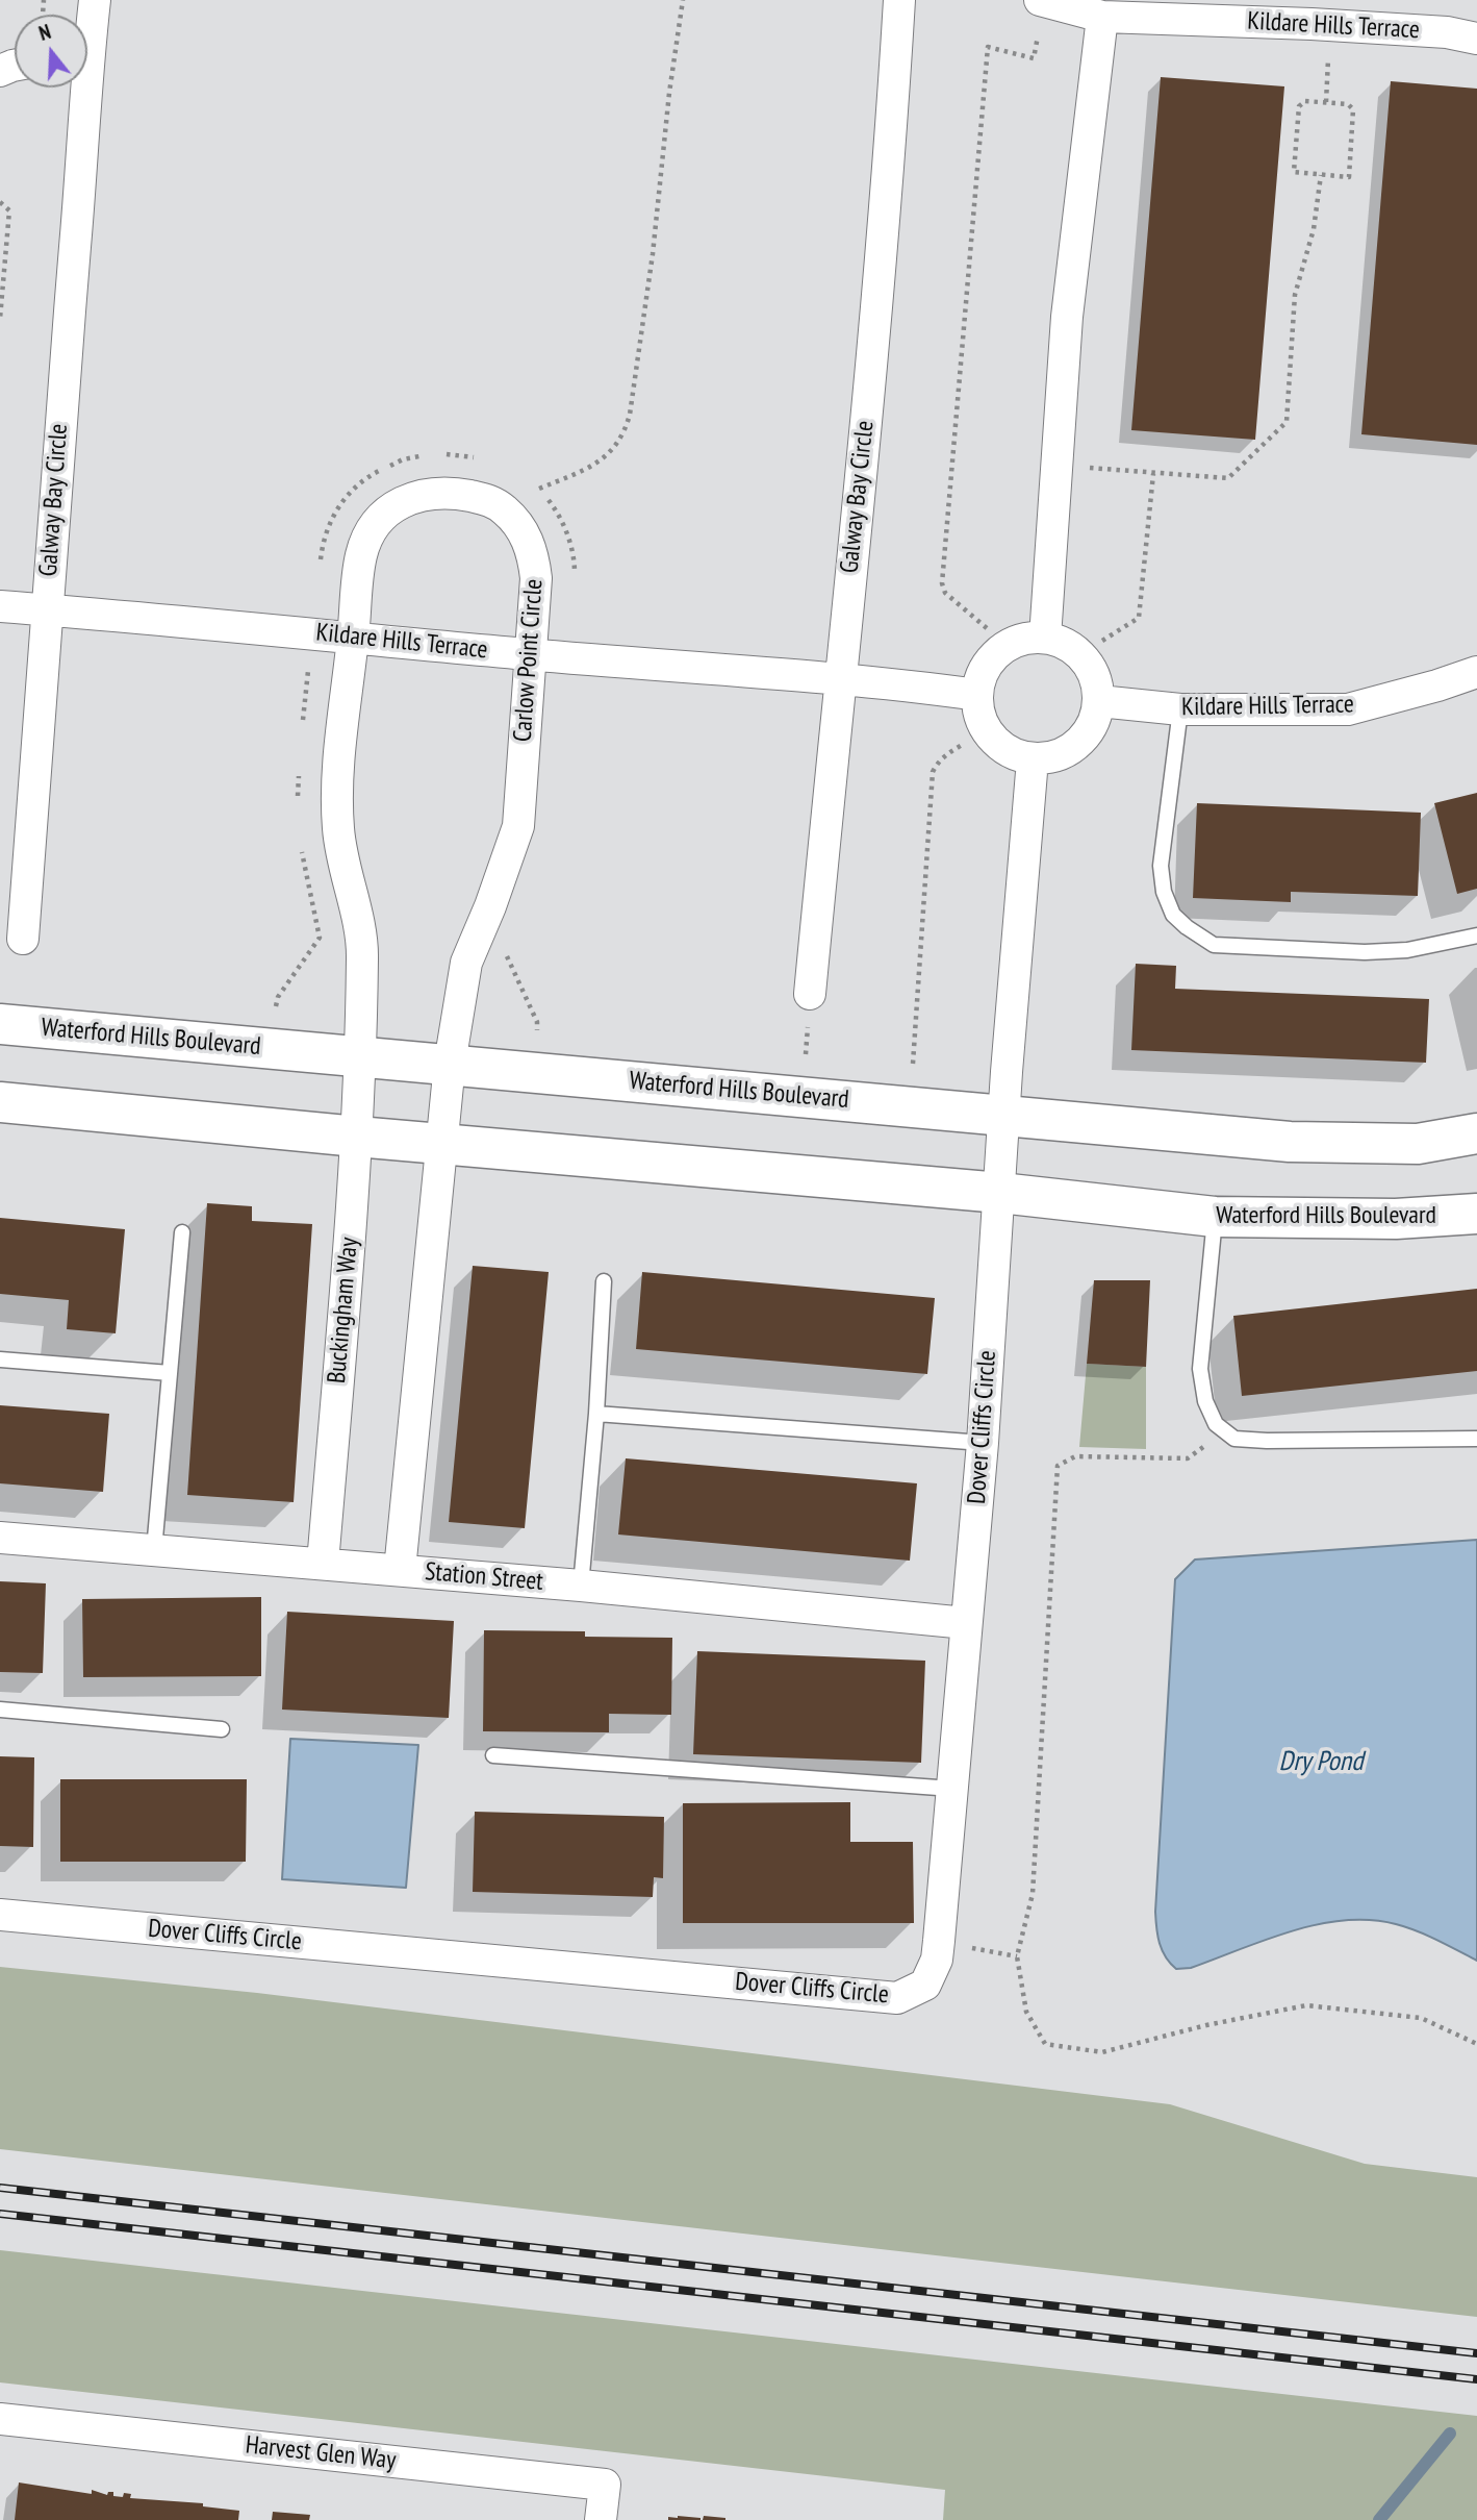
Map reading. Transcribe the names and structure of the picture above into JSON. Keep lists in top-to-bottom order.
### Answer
{
  "streets": {
    "street": [
      "Kildare Hills Terrace",
      "Galway Bay Circle",
      "Carlow Point Circle",
      "Waterford Hills Boulevard",
      "Buckingham Way",
      "Dover Cliffs Circle",
      "Station Street",
      "Harvest Glen Way"
    ]
  },
  "crossings": [
    ["Kildare Hills Terrace", "Galway Bay Circle"],
    ["Kildare Hills Terrace", "Carlow Point Circle"],
    ["Carlow Point Circle", "Waterford Hills Boulevard"],
    ["Carlow Point Circle", "Buckingham Way"],
    ["Waterford Hills Boulevard", "Buckingham Way"],
    ["Waterford Hills Boulevard", "Dover Cliffs Circle"],
    ["Buckingham Way", "Station Street"],
    ["Dover Cliffs Circle", "Station Street"]
  ],
  "water": ["Dry Pond"],
  "north": "top"
}
